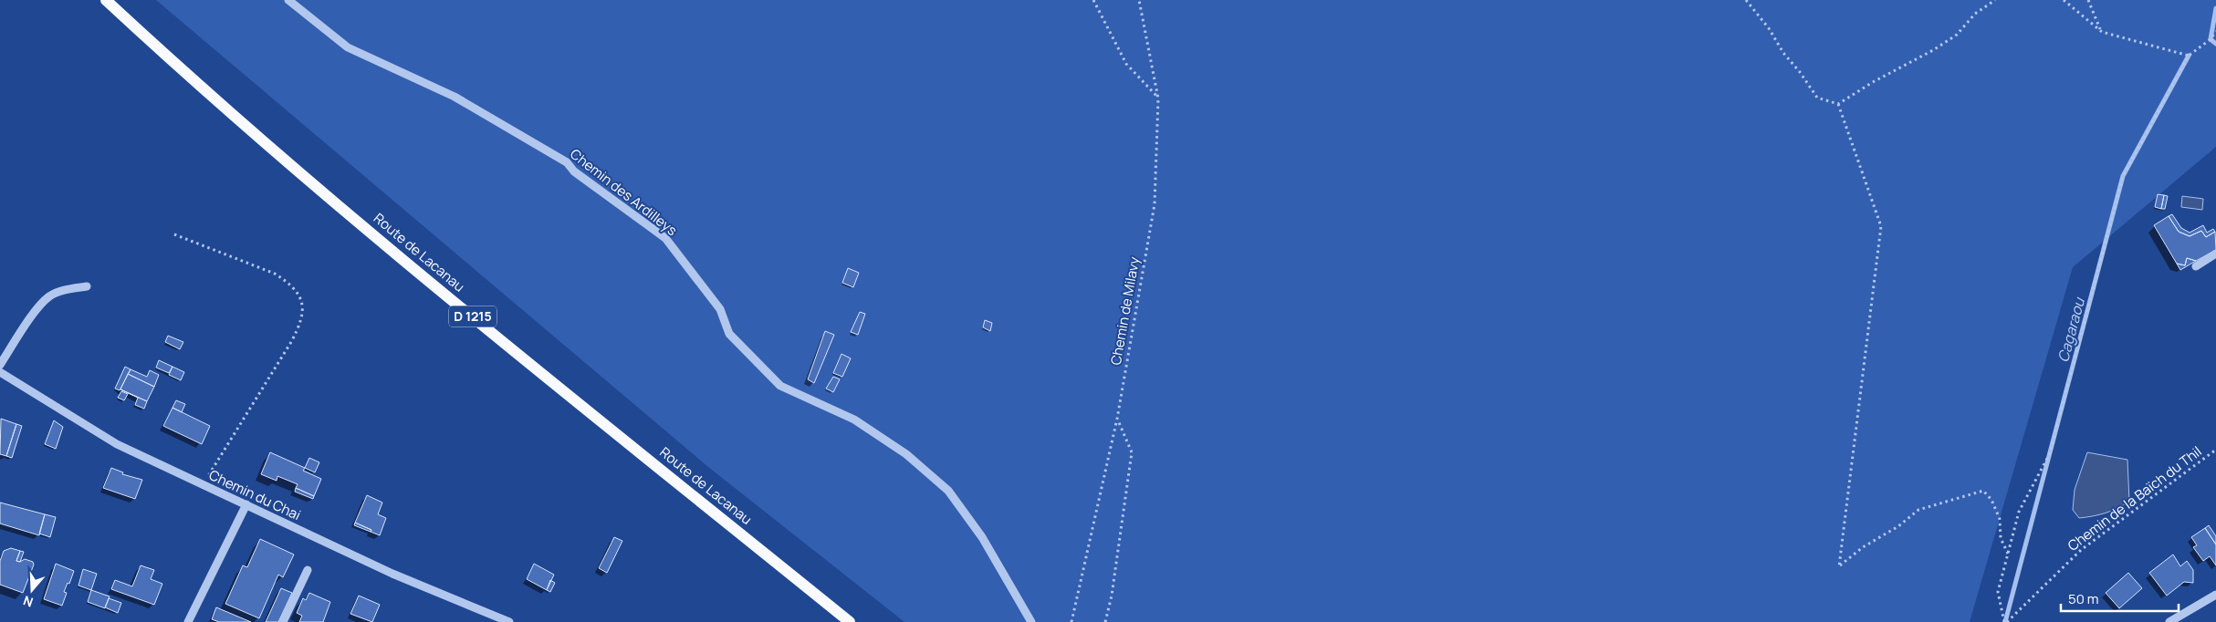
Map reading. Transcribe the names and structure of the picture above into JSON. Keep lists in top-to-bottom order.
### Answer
{
  "streets": {
    "main road": ["Route de Lacanau", "D 1215"],
    "street": ["Chemin des Ardilleys", "Chemin du Chai"],
    "path": ["Chemin de Milavy", "Chemin de la Baïch du Thil"]
  },
  "water": ["Cagaraou"],
  "scale_bar": "50 m",
  "north": "bottom"
}
